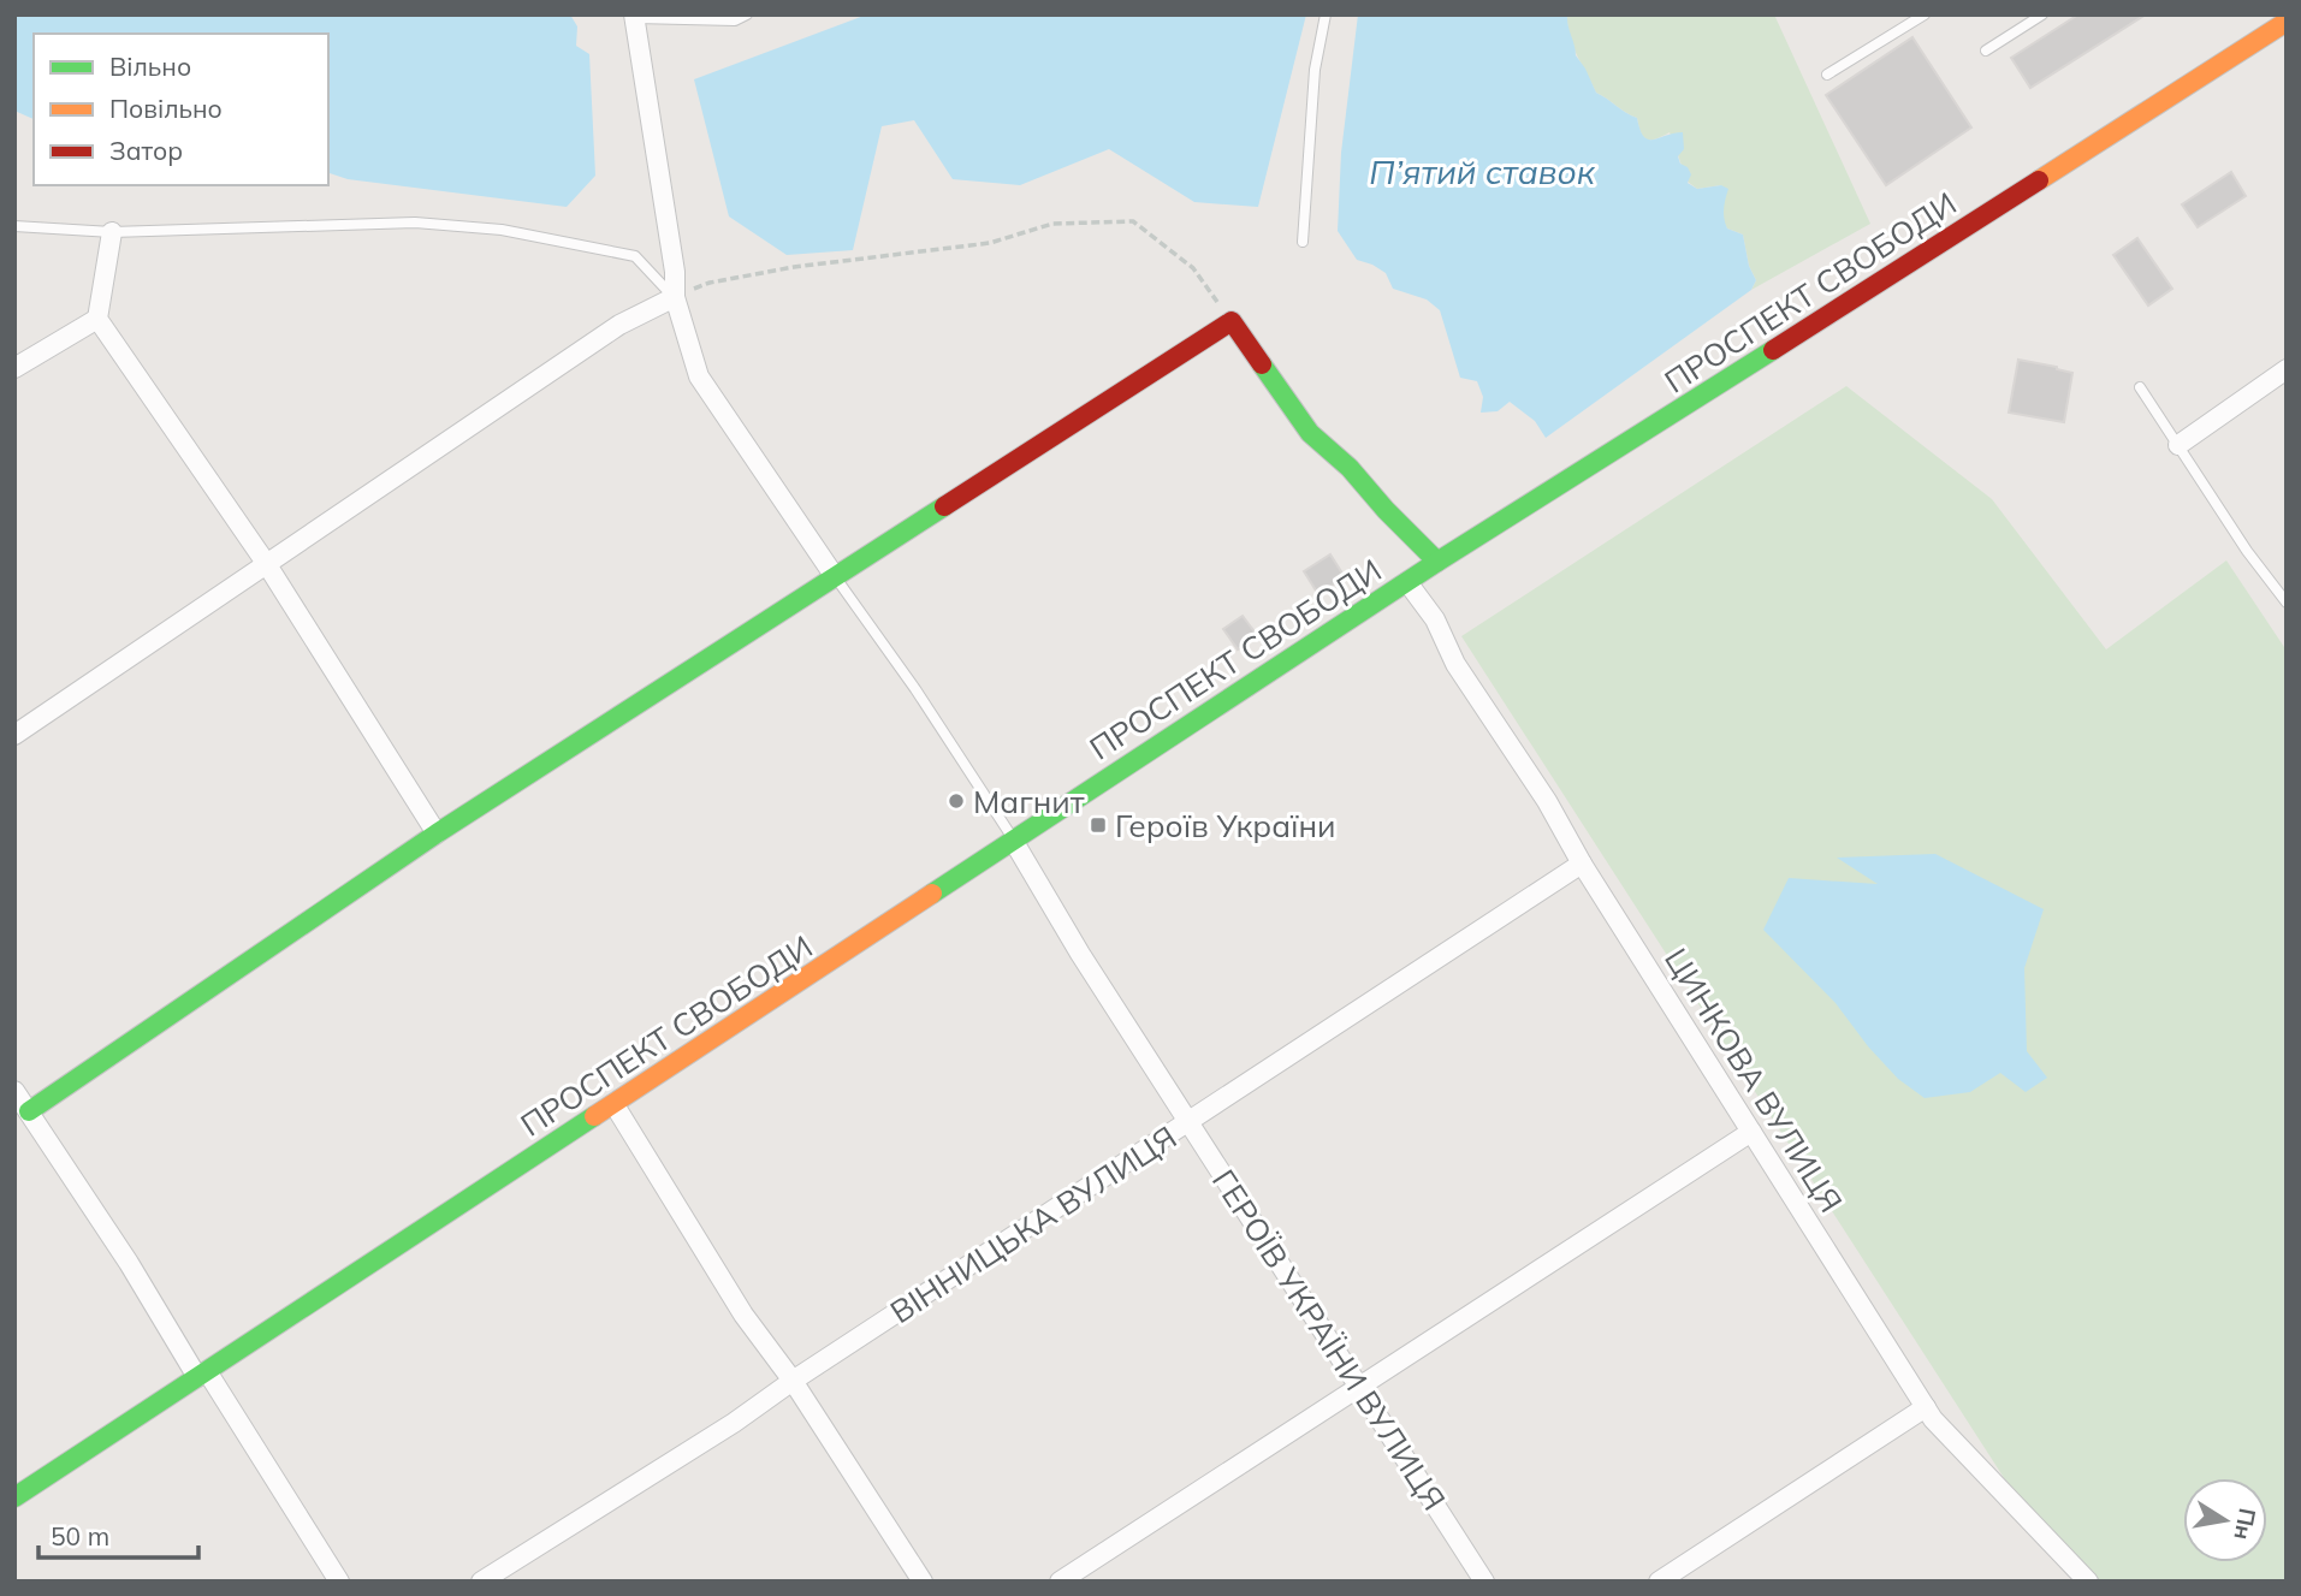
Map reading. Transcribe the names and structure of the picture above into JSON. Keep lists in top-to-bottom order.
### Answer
{
  "streets": {
    "street": [
      "ПРОСПЕКТ СВОБОДИ",
      "ЦИНКОВА ВУЛИЦЯ",
      "ВІННИЦЬКА ВУЛИЦЯ",
      "ГЕРОЇВ УКРАЇНИ ВУЛИЦЯ"
    ]
  },
  "crossings": [
    ["ПРОСПЕКТ СВОБОДИ", "ЦИНКОВА ВУЛИЦЯ"],
    ["ПРОСПЕКТ СВОБОДИ", "ГЕРОЇВ УКРАЇНИ ВУЛИЦЯ"],
    ["ЦИНКОВА ВУЛИЦЯ", "ВІННИЦЬКА ВУЛИЦЯ"],
    ["ВІННИЦЬКА ВУЛИЦЯ", "ГЕРОЇВ УКРАЇНИ ВУЛИЦЯ"]
  ],
  "water": ["П’ятий ставок"],
  "places": {
    "other": ["Магнит"],
    "transit": ["Героїв України"]
  },
  "legend": ["Вільно", "Повільно", "Затор"],
  "scale_bar": "50 m",
  "north": "right"
}
